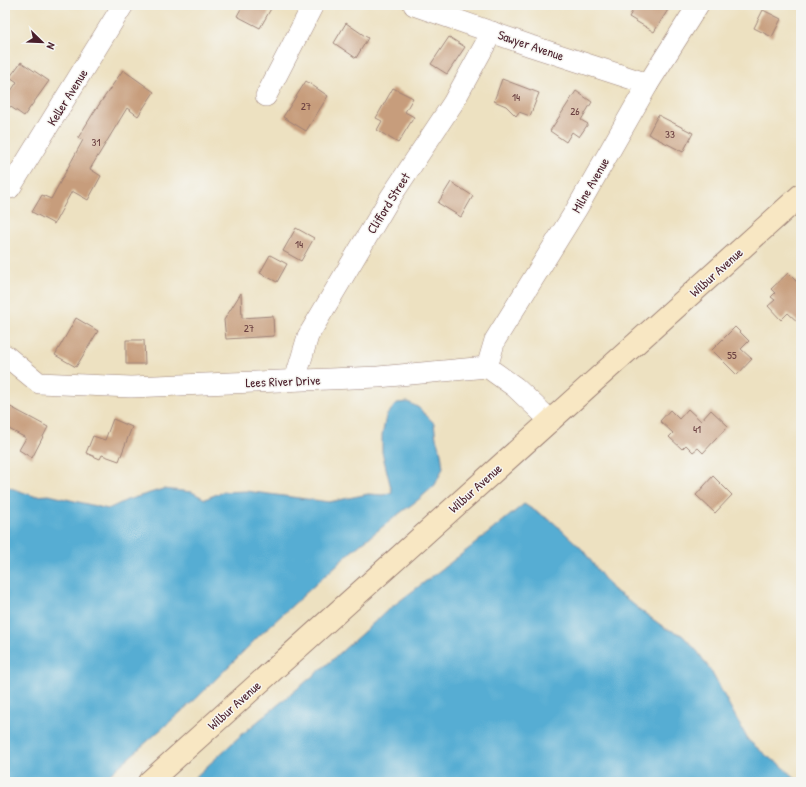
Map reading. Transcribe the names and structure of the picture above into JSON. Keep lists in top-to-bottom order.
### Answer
{
  "streets": {
    "main road": ["Wilbur Avenue"],
    "street": [
      "Sawyer Avenue",
      "Keller Avenue",
      "Milne Avenue",
      "Clifford Street",
      "Lees River Drive"
    ]
  },
  "crossings": [
    ["Sawyer Avenue", "Milne Avenue"],
    ["Sawyer Avenue", "Clifford Street"],
    ["Milne Avenue", "Lees River Drive"],
    ["Clifford Street", "Lees River Drive"]
  ],
  "house_numbers": [
    "14",
    "27",
    "26",
    "33",
    "31",
    "14",
    "27",
    "55",
    "41"
  ],
  "north": "bottom right"
}
